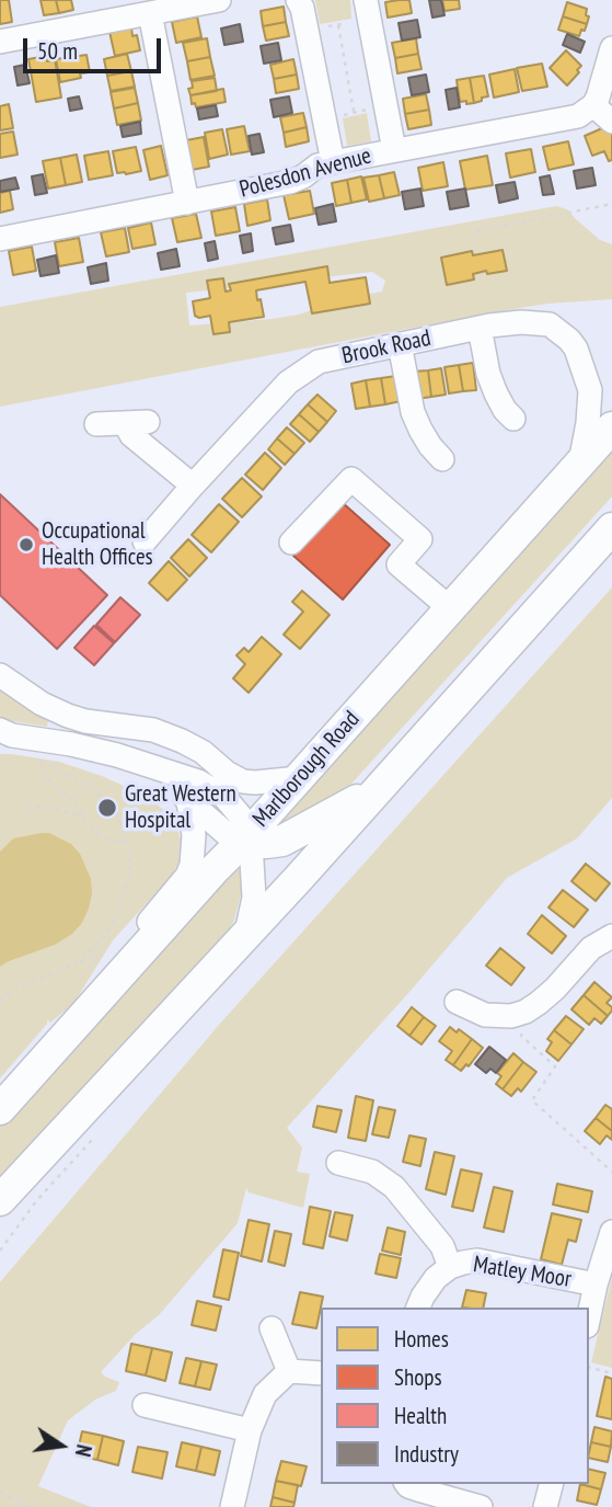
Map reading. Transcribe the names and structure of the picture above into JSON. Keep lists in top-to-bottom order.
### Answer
{
  "streets": {
    "main road": ["Marlborough Road"],
    "street": ["Polesdon Avenue", "Brook Road", "Matley Moor"]
  },
  "crossings": [
    ["Brook Road", "Marlborough Road"]
  ],
  "places": ["Occupational Health Offices", "Great Western Hospital"],
  "legend": [
    "Homes",
    "Shops",
    "Health",
    "Industry"
  ],
  "scale_bar": "50 m",
  "north": "right"
}
